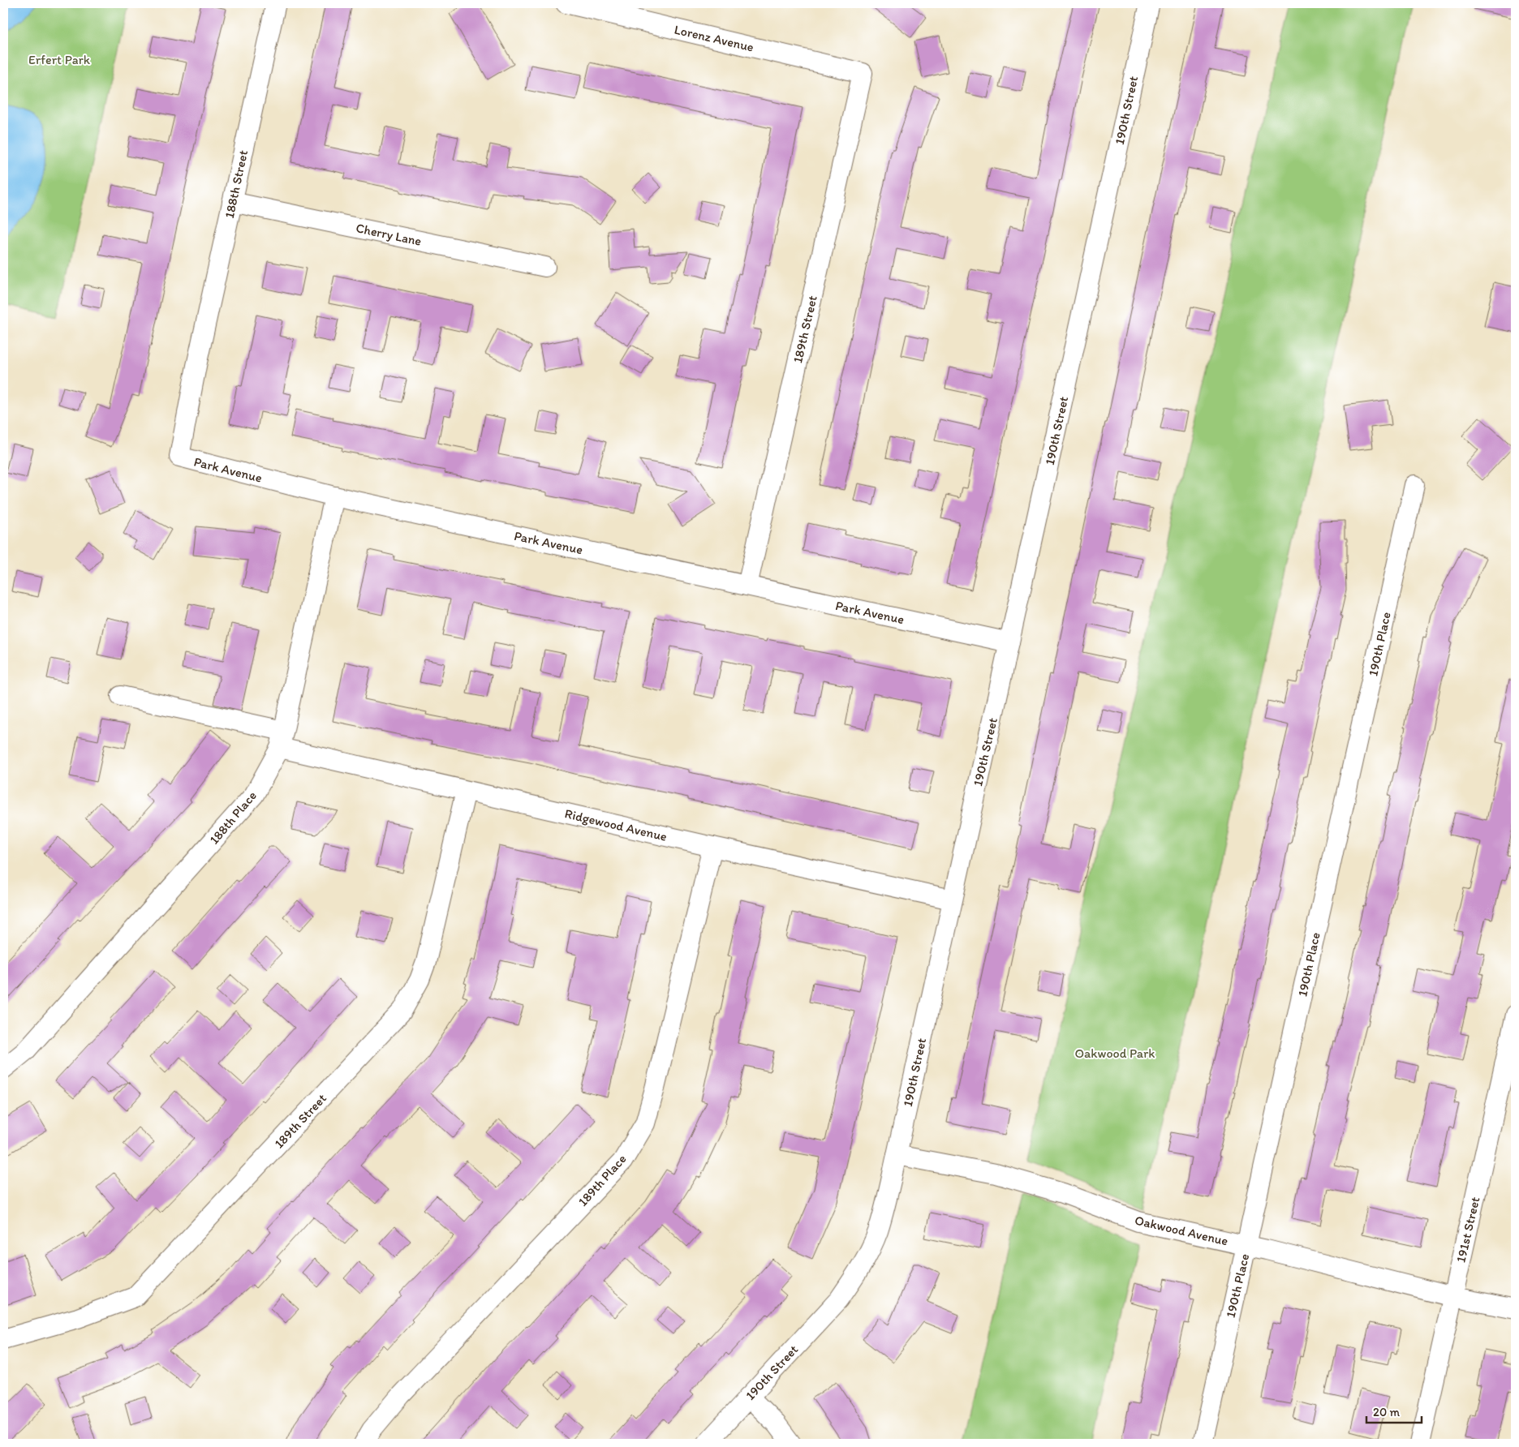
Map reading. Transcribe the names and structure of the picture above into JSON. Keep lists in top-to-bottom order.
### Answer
{
  "streets": {
    "street": [
      "Lorenz Avenue",
      "190th Street",
      "188th Street",
      "Cherry Lane",
      "189th Street",
      "Park Avenue",
      "190th Place",
      "188th Place",
      "Ridgewood Avenue",
      "189th Place",
      "191st Street",
      "Oakwood Avenue"
    ]
  },
  "crossings": [
    ["Lorenz Avenue", "189th Street"],
    ["190th Street", "Park Avenue"],
    ["190th Street", "Ridgewood Avenue"],
    ["190th Street", "Oakwood Avenue"],
    ["188th Street", "Cherry Lane"],
    ["188th Street", "Park Avenue"],
    ["189th Street", "Park Avenue"],
    ["189th Street", "Ridgewood Avenue"],
    ["Park Avenue", "188th Place"],
    ["190th Place", "Oakwood Avenue"],
    ["188th Place", "Ridgewood Avenue"],
    ["Ridgewood Avenue", "189th Place"],
    ["191st Street", "Oakwood Avenue"]
  ],
  "parks": ["Erfert Park", "Oakwood Park"],
  "scale_bar": "20 m"
}
